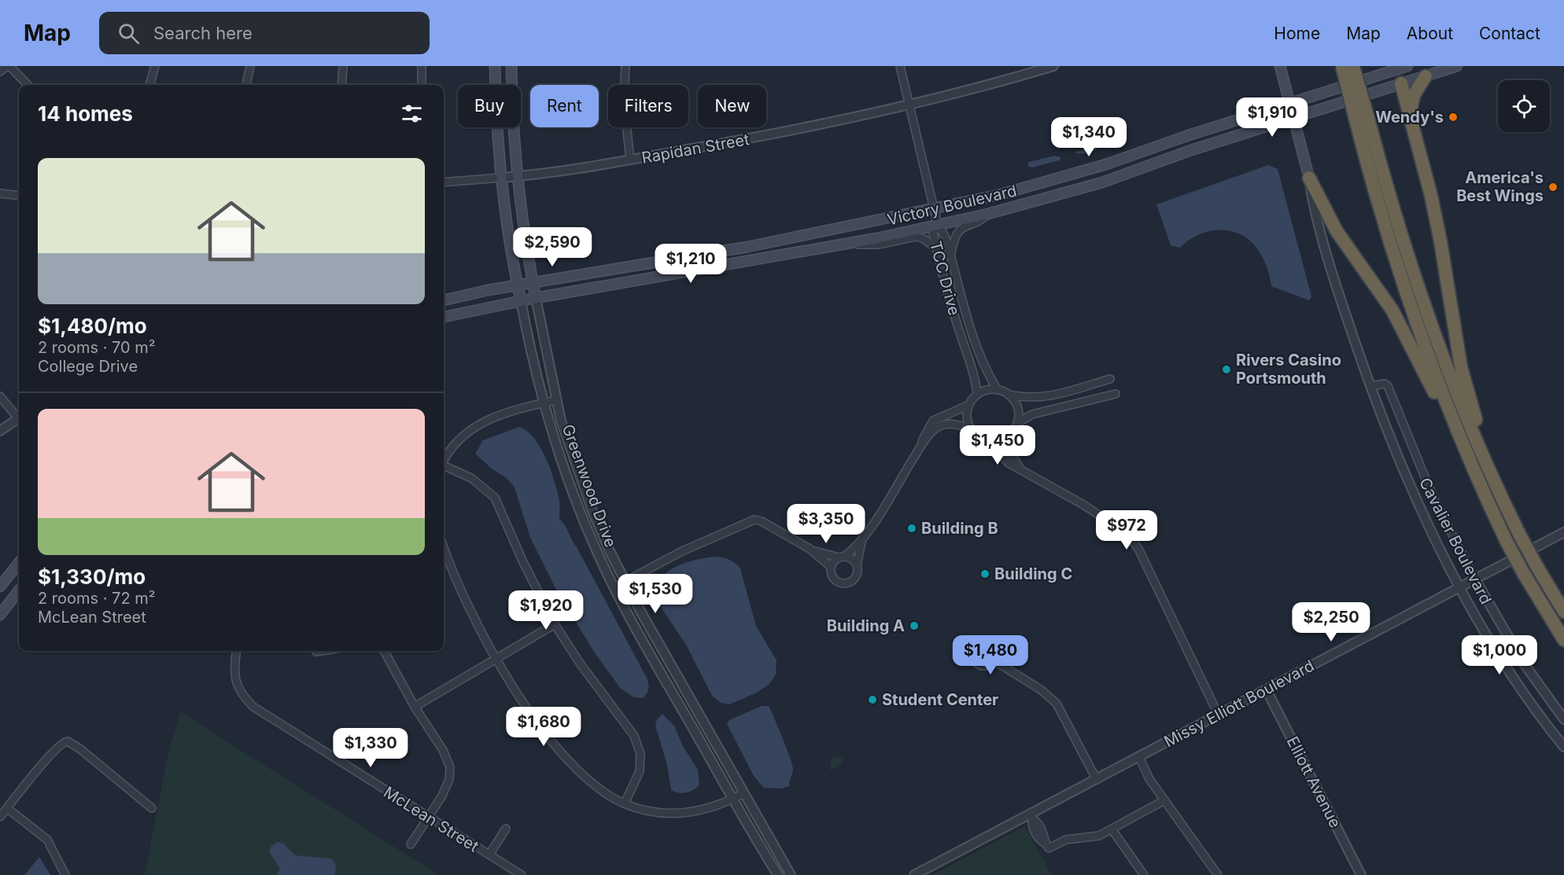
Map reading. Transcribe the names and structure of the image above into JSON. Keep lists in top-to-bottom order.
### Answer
{
  "streets": {
    "main road": ["Victory Boulevard", "Greenwood Drive", "Cavalier Boulevard"],
    "street": [
      "Rapidan Street",
      "TCC Drive",
      "Missy Elliott Boulevard",
      "Elliott Avenue",
      "McLean Street"
    ]
  },
  "crossings": [
    ["Rapidan Street", "Greenwood Drive"],
    ["Victory Boulevard", "TCC Drive"],
    ["Victory Boulevard", "Greenwood Drive"],
    ["Victory Boulevard", "Cavalier Boulevard"],
    ["Cavalier Boulevard", "Missy Elliott Boulevard"],
    ["Missy Elliott Boulevard", "Elliott Avenue"]
  ],
  "places": [
    "Wendy's",
    "America's Best Wings",
    "Rivers Casino Portsmouth",
    "Building B",
    "Building C",
    "Building A",
    "Student Center"
  ],
  "page": {
    "header": "Map",
    "search": "Search here",
    "nav": [
      "Home",
      "Map",
      "About",
      "Contact"
    ],
    "chip": [
      "Buy",
      "Rent",
      "Filters",
      "New"
    ],
    "heading": "14 homes",
    "price": [
      "$1,910",
      "$1,340",
      "$2,590",
      "$1,210",
      "$1,450",
      "$3,350",
      "$972",
      "$1,530",
      "$1,920",
      "$2,250",
      "$1,480",
      "$1,000",
      "$1,680",
      "$1,330"
    ],
    "list": [
      {
        "name": "$1,480/mo",
        "note": "2 rooms · 70 m² · College Drive"
      },
      {
        "name": "$1,330/mo",
        "note": "2 rooms · 72 m² · McLean Street"
      }
    ]
  }
}
